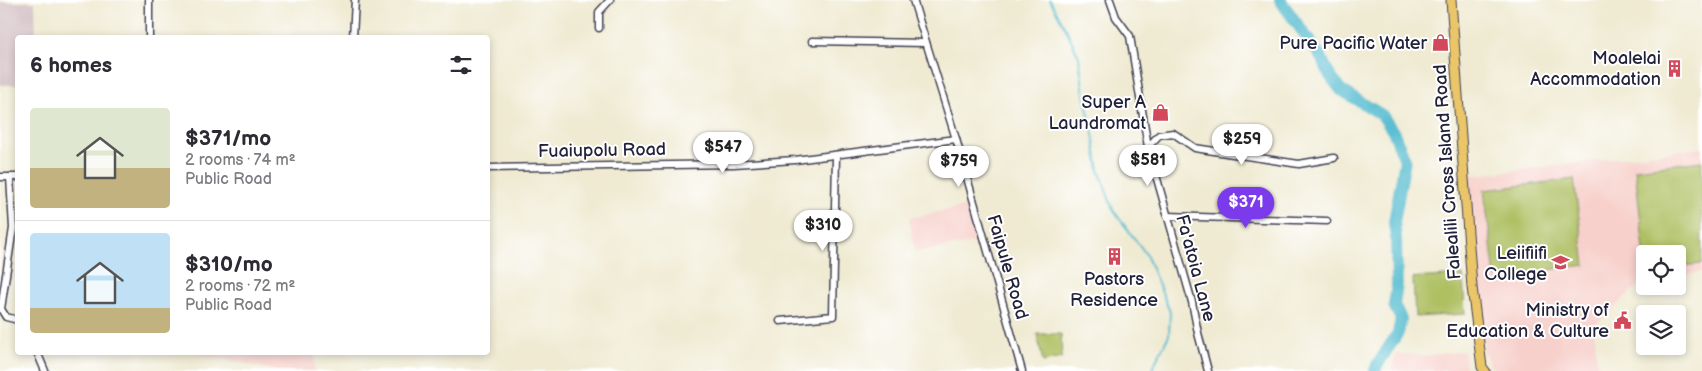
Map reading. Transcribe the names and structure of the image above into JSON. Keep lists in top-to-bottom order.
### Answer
{
  "streets": {
    "main road": ["Falealili Cross Island Road"],
    "street": ["Fuaiupolu Road", "Faipule Road", "Fa'atoia Lane"]
  },
  "crossings": [
    ["Fuaiupolu Road", "Faipule Road"]
  ],
  "places": {
    "shop": ["Pure Pacific Water", "Super A Laundromat"],
    "building": ["Moalelai Accommodation", "Pastors Residence"],
    "school or university": ["Leiifiifi College"],
    "public building": ["Ministry of Education & Culture"]
  },
  "page": {
    "heading": "6 homes",
    "list": [
      {
        "name": "$371/mo",
        "note": "2 rooms · 74 m² · Public Road"
      },
      {
        "name": "$310/mo",
        "note": "2 rooms · 72 m² · Public Road"
      }
    ],
    "price": [
      "$259",
      "$547",
      "$581",
      "$759",
      "$371",
      "$310"
    ]
  }
}
